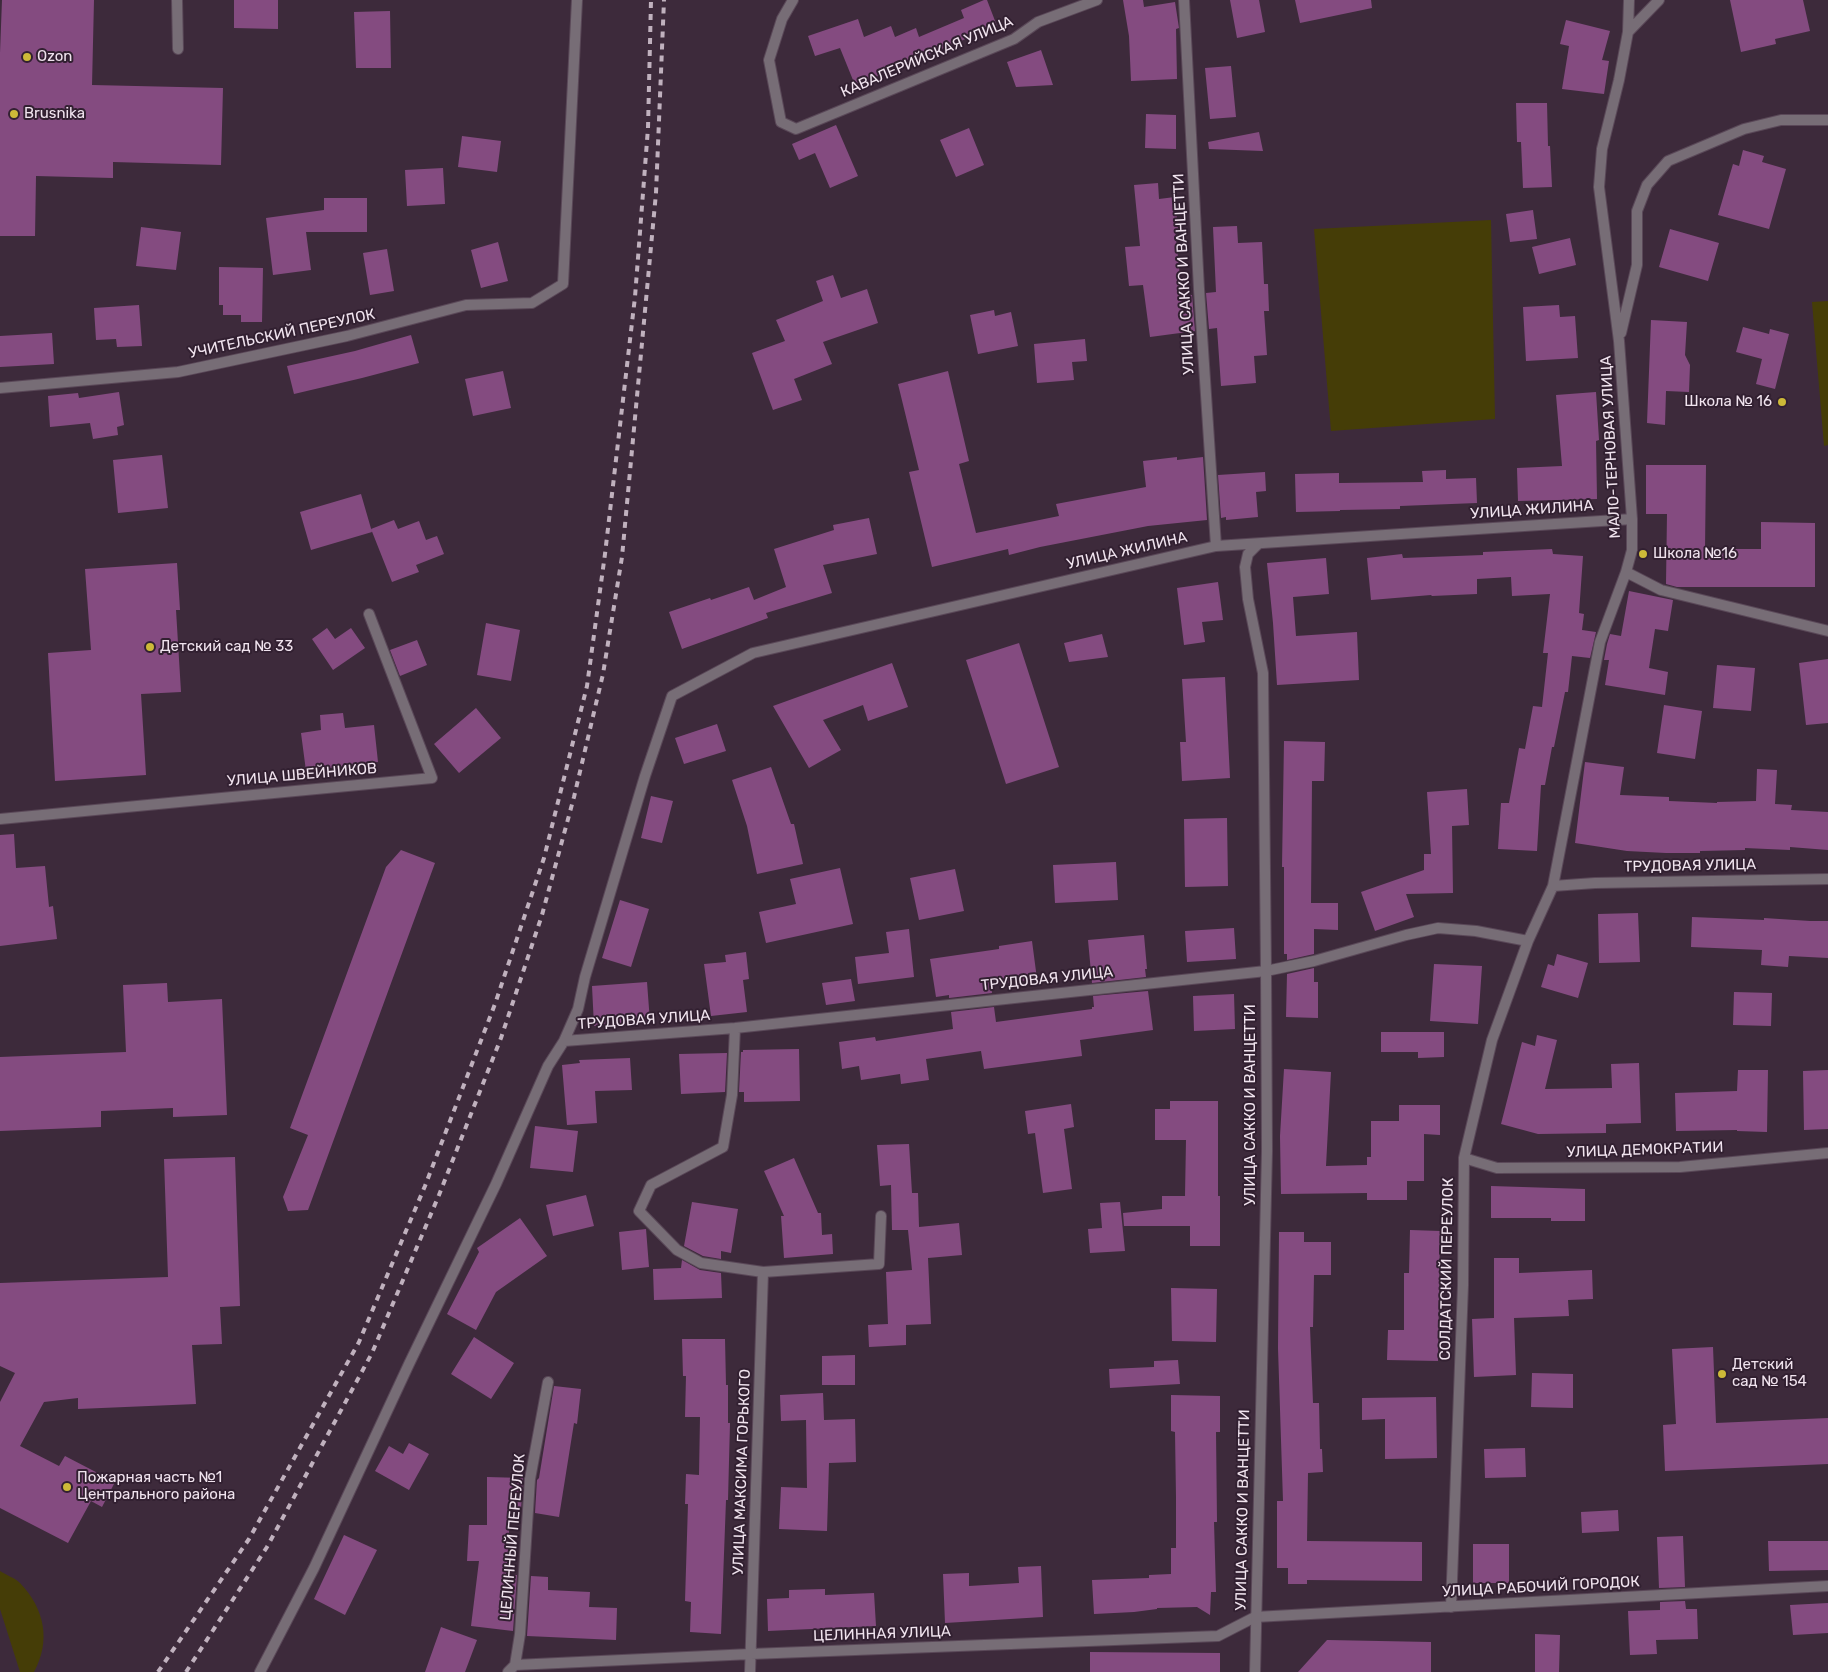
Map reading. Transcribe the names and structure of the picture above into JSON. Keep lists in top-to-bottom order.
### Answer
{
  "streets": {
    "street": [
      "КАВАЛЕРИЙСКАЯ УЛИЦА",
      "УЛИЦА САККО И ВАНЦЕТТИ",
      "УЧИТЕЛЬСКИЙ ПЕРЕУЛОК",
      "МАЛО-ТЕРНОВАЯ УЛИЦА",
      "УЛИЦА ЖИЛИНА",
      "УЛИЦА ШВЕЙНИКОВ",
      "ТРУДОВАЯ УЛИЦА",
      "УЛИЦА ДЕМОКРАТИИ",
      "СОЛДАТСКИЙ ПЕРЕУЛОК",
      "УЛИЦА МАКСИМА ГОРЬКОГО",
      "ЦЕЛИННЫЙ ПЕРЕУЛОК",
      "УЛИЦА РАБОЧИЙ ГОРОДОК",
      "ЦЕЛИННАЯ УЛИЦА"
    ]
  },
  "crossings": [
    ["УЛИЦА САККО И ВАНЦЕТТИ", "УЛИЦА ЖИЛИНА"],
    ["УЛИЦА САККО И ВАНЦЕТТИ", "ТРУДОВАЯ УЛИЦА"],
    ["УЛИЦА САККО И ВАНЦЕТТИ", "УЛИЦА РАБОЧИЙ ГОРОДОК"],
    ["УЛИЦА САККО И ВАНЦЕТТИ", "ЦЕЛИННАЯ УЛИЦА"],
    ["МАЛО-ТЕРНОВАЯ УЛИЦА", "УЛИЦА ЖИЛИНА"],
    ["МАЛО-ТЕРНОВАЯ УЛИЦА", "ТРУДОВАЯ УЛИЦА"],
    ["МАЛО-ТЕРНОВАЯ УЛИЦА", "СОЛДАТСКИЙ ПЕРЕУЛОК"],
    ["УЛИЦА ЖИЛИНА", "ТРУДОВАЯ УЛИЦА"],
    ["ТРУДОВАЯ УЛИЦА", "СОЛДАТСКИЙ ПЕРЕУЛОК"],
    ["УЛИЦА ДЕМОКРАТИИ", "СОЛДАТСКИЙ ПЕРЕУЛОК"],
    ["СОЛДАТСКИЙ ПЕРЕУЛОК", "УЛИЦА РАБОЧИЙ ГОРОДОК"],
    ["УЛИЦА МАКСИМА ГОРЬКОГО", "ЦЕЛИННАЯ УЛИЦА"],
    ["ЦЕЛИННЫЙ ПЕРЕУЛОК", "ЦЕЛИННАЯ УЛИЦА"],
    ["УЛИЦА РАБОЧИЙ ГОРОДОК", "ЦЕЛИННАЯ УЛИЦА"]
  ],
  "places": [
    "Ozon",
    "Brusnika",
    "Школа № 16",
    "Школа №16",
    "Детский сад № 33",
    "Детский сад № 154",
    "Пожарная часть №1 Центрального района"
  ]
}
